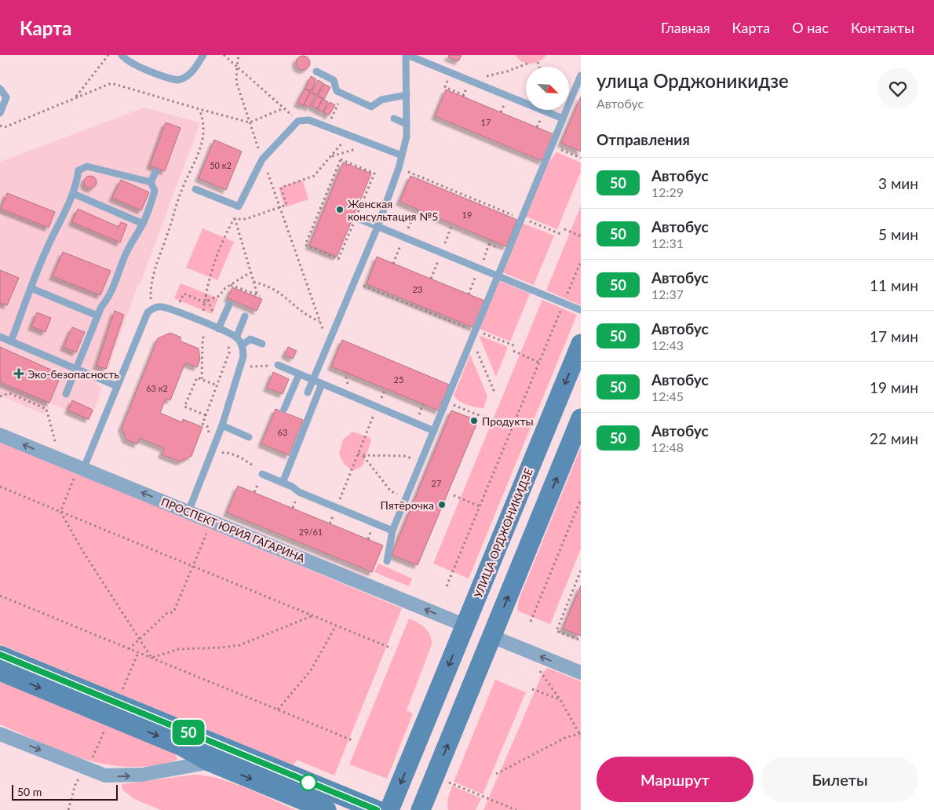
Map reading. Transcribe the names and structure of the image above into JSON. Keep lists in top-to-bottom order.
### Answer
{
  "streets": {
    "main road": ["УЛИЦА ОРДЖОНИКИДЗЕ"],
    "street": ["ПРОСПЕКТ ЮРИЯ ГАГАРИНА"]
  },
  "crossings": [
    ["ПРОСПЕКТ ЮРИЯ ГАГАРИНА", "УЛИЦА ОРДЖОНИКИДЗЕ"]
  ],
  "one_way": ["ПРОСПЕКТ ЮРИЯ ГАГАРИНА"],
  "places": {
    "other": ["Женская консультация №5", "Продукты", "Пятёрочка"],
    "health": ["Эко-безопасность"]
  },
  "lines": ["bus line 50"],
  "house_numbers": [
    "17",
    "50 к2",
    "19",
    "23",
    "25",
    "63 к2",
    "63",
    "27",
    "29/61"
  ],
  "scale_bar": "50 m",
  "north": "bottom right",
  "page": {
    "header": "Карта",
    "nav": [
      "Главная",
      "Карта",
      "О нас",
      "Контакты"
    ],
    "on_map": "50",
    "heading": [
      ["улица Орджоникидзе", "Автобус"],
      "Отправления"
    ],
    "list": [
      {
        "mark": "50",
        "name": "Автобус",
        "note": "12:29",
        "value": "3 мин"
      },
      {
        "mark": "50",
        "name": "Автобус",
        "note": "12:31",
        "value": "5 мин"
      },
      {
        "mark": "50",
        "name": "Автобус",
        "note": "12:37",
        "value": "11 мин"
      },
      {
        "mark": "50",
        "name": "Автобус",
        "note": "12:43",
        "value": "17 мин"
      },
      {
        "mark": "50",
        "name": "Автобус",
        "note": "12:45",
        "value": "19 мин"
      },
      {
        "mark": "50",
        "name": "Автобус",
        "note": "12:48",
        "value": "22 мин"
      }
    ],
    "buttons": ["Маршрут", "Билеты"],
    "scale": "50 m"
  }
}
